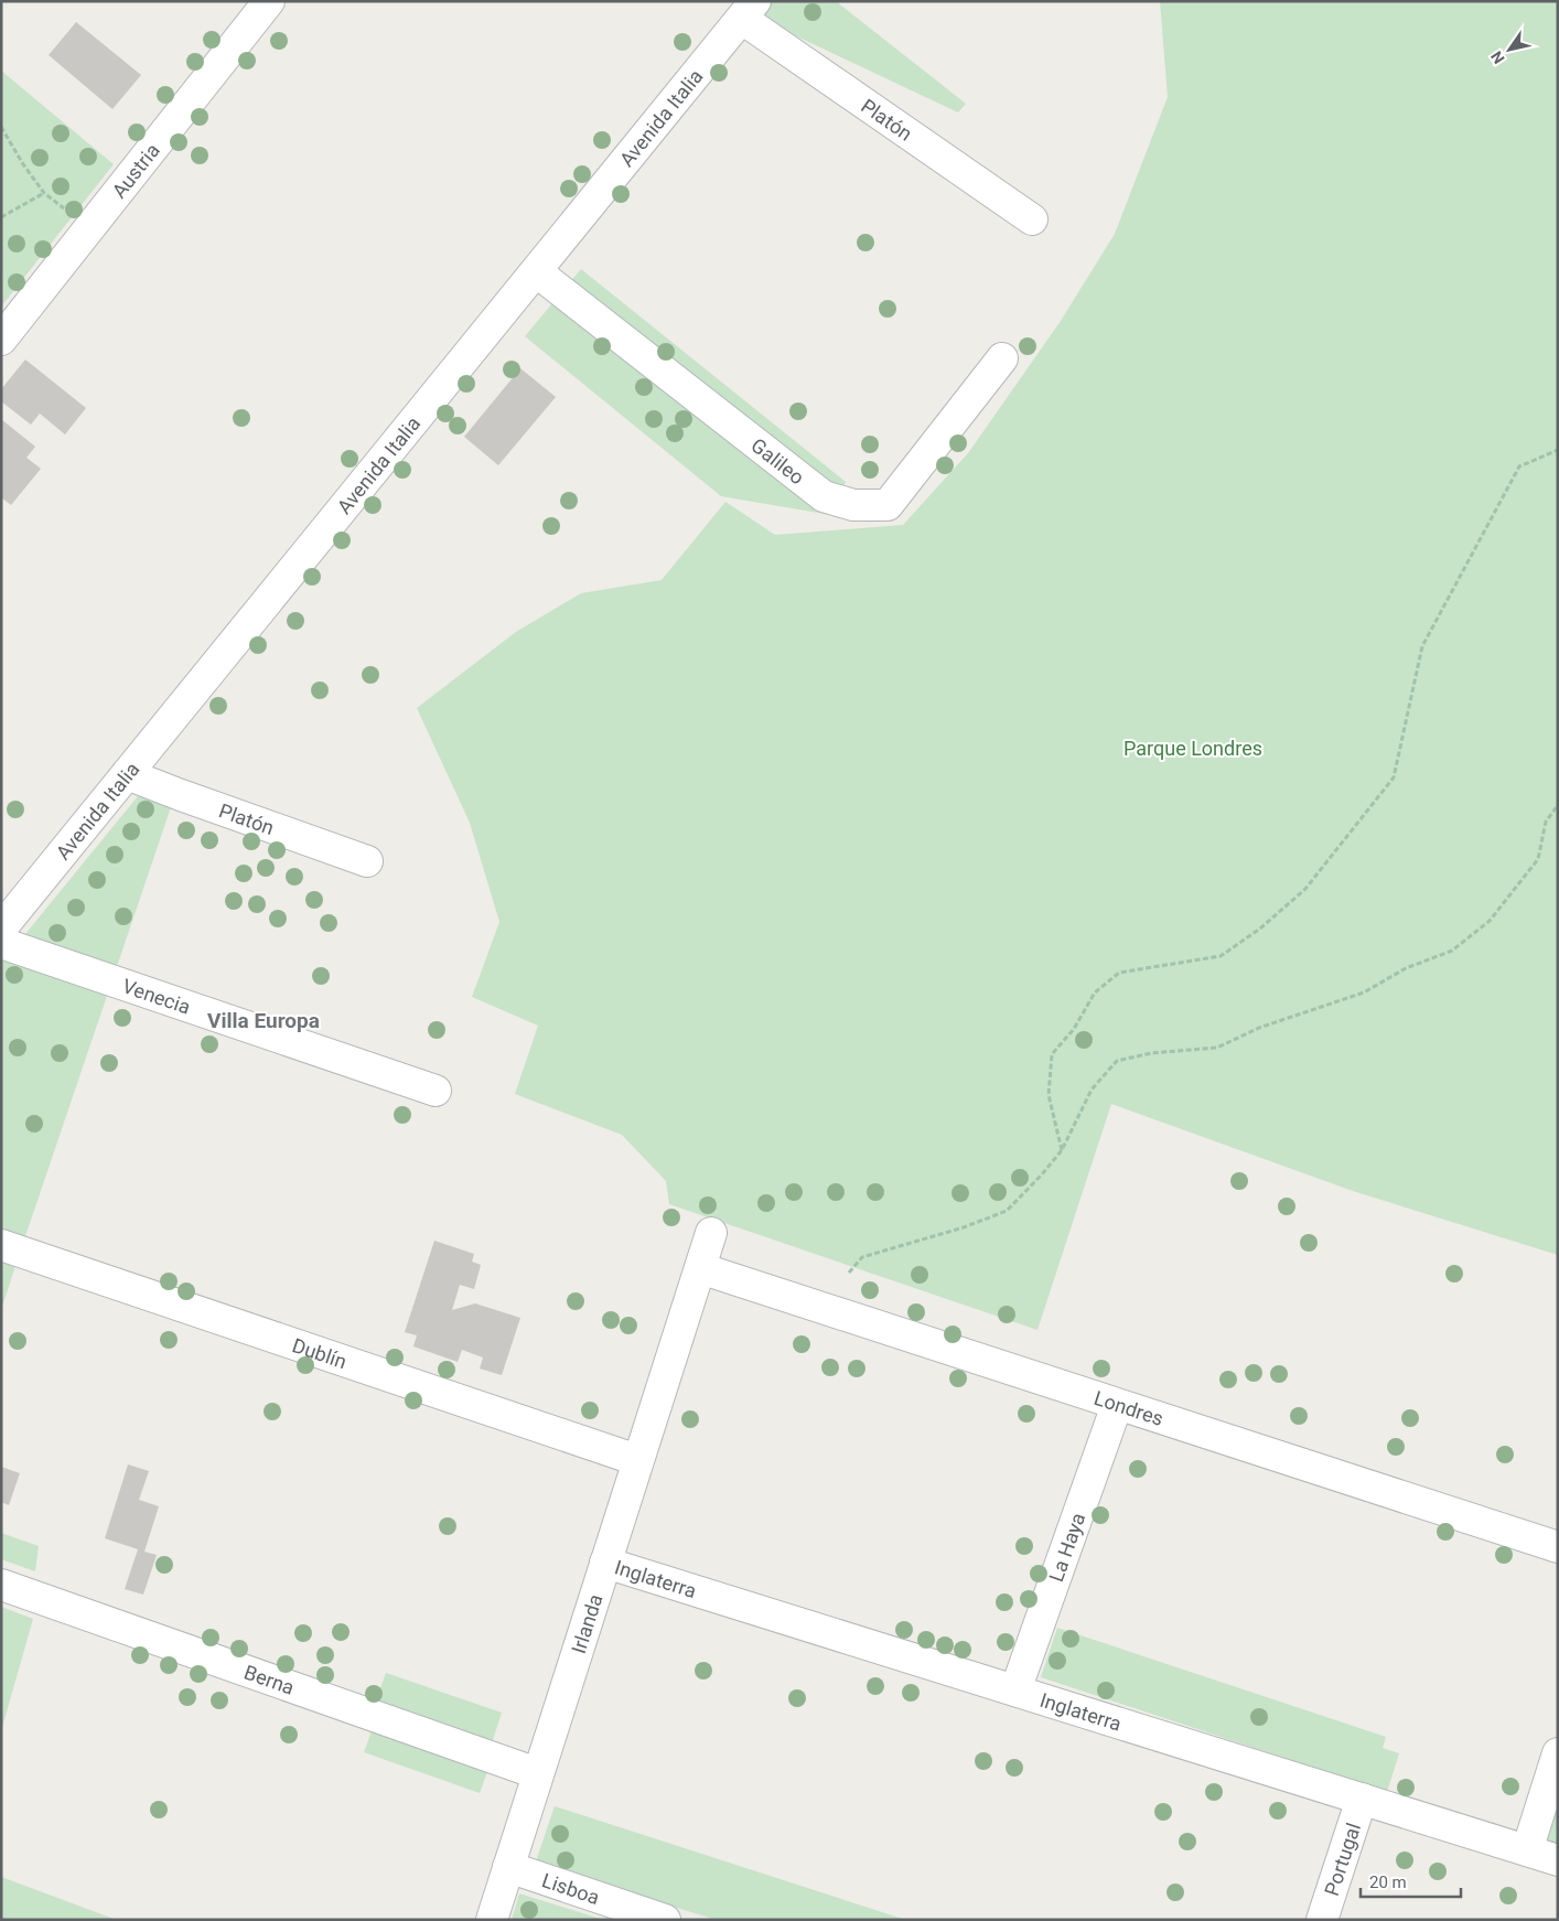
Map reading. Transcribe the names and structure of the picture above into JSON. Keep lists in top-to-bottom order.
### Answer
{
  "streets": {
    "street": [
      "Avenida Italia",
      "Platón",
      "Austria",
      "Galileo",
      "Venecia",
      "Dublín",
      "Londres",
      "La Haya",
      "Inglaterra",
      "Irlanda",
      "Berna",
      "Portugal",
      "Lisboa"
    ]
  },
  "crossings": [
    ["Avenida Italia", "Platón"],
    ["Avenida Italia", "Galileo"],
    ["Dublín", "Irlanda"],
    ["Londres", "La Haya"],
    ["Londres", "Irlanda"],
    ["La Haya", "Inglaterra"],
    ["Inglaterra", "Irlanda"],
    ["Inglaterra", "Portugal"],
    ["Irlanda", "Berna"],
    ["Irlanda", "Lisboa"]
  ],
  "districts": ["Villa Europa"],
  "parks": ["Parque Londres"],
  "scale_bar": "20 m",
  "north": "bottom left"
}
